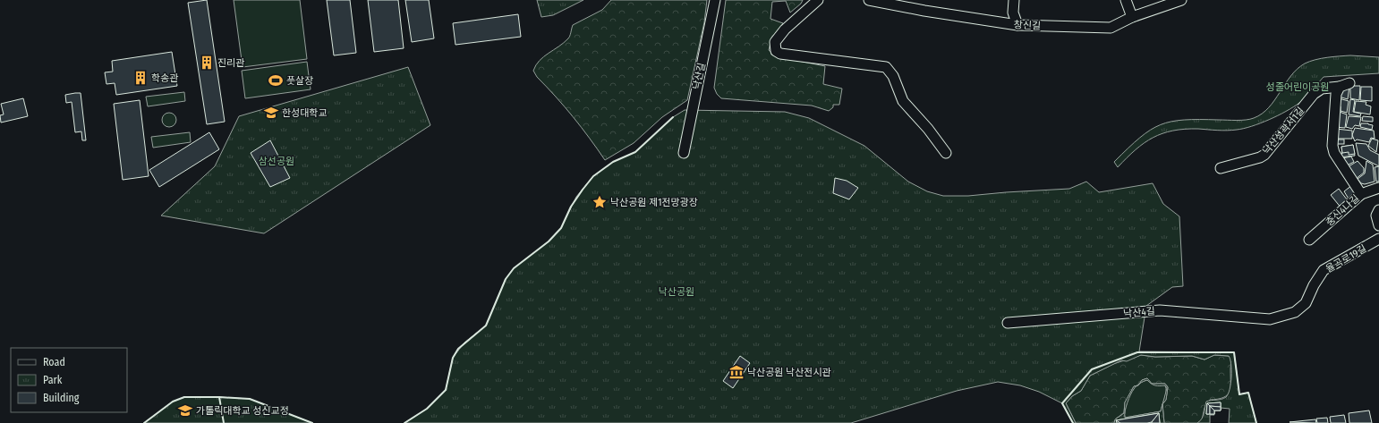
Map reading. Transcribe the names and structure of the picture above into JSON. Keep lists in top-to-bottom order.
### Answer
{
  "streets": {
    "street": [
      "창신길",
      "낙산길",
      "낙산성곽서1길",
      "충신4나길",
      "율곡로19길",
      "낙산4길"
    ]
  },
  "crossings": [
    ["율곡로19길", "낙산4길"]
  ],
  "parks": ["성줄어린이공원", "삼선공원", "낙산공원"],
  "places": {
    "building": ["진리관", "학송관"],
    "sports": ["풋살장"],
    "school or university": ["한성대학교", "가톨릭대학교 성신교정"],
    "place": ["낙산공원 제1전망광장"],
    "museum": ["낙산공원 낙산전시관"]
  },
  "legend": ["Road", "Park", "Building"]
}
